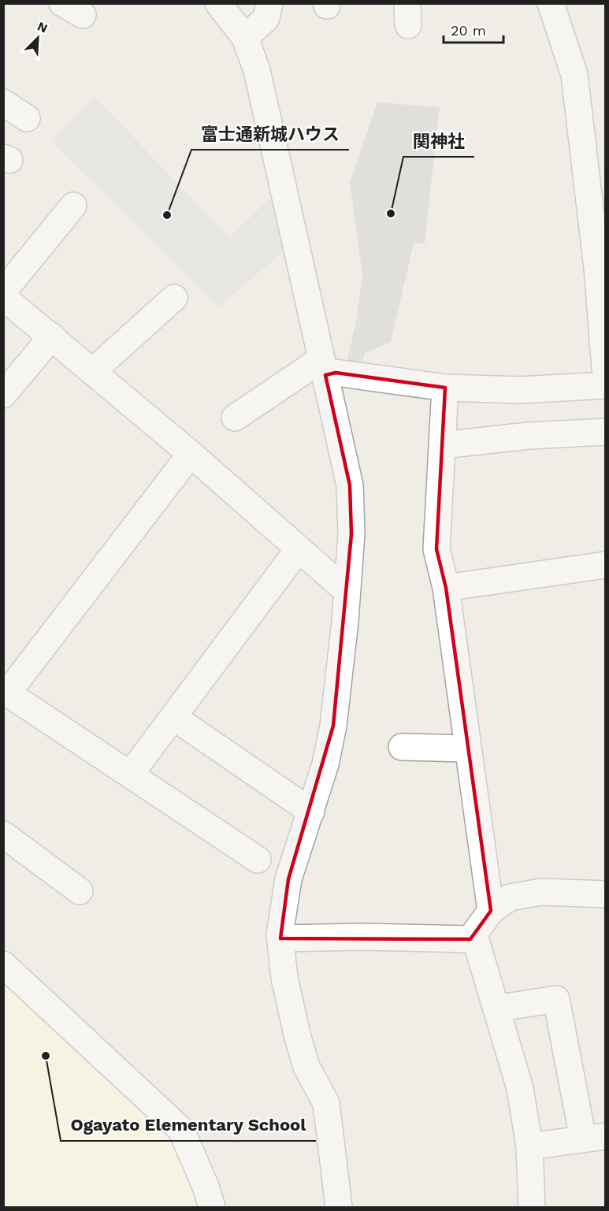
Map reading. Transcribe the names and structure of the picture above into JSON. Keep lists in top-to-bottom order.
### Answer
{
  "places": ["関神社", "富士通新城ハウス", "Ogayato Elementary School"],
  "scale_bar": "20 m",
  "north": "top right"
}
